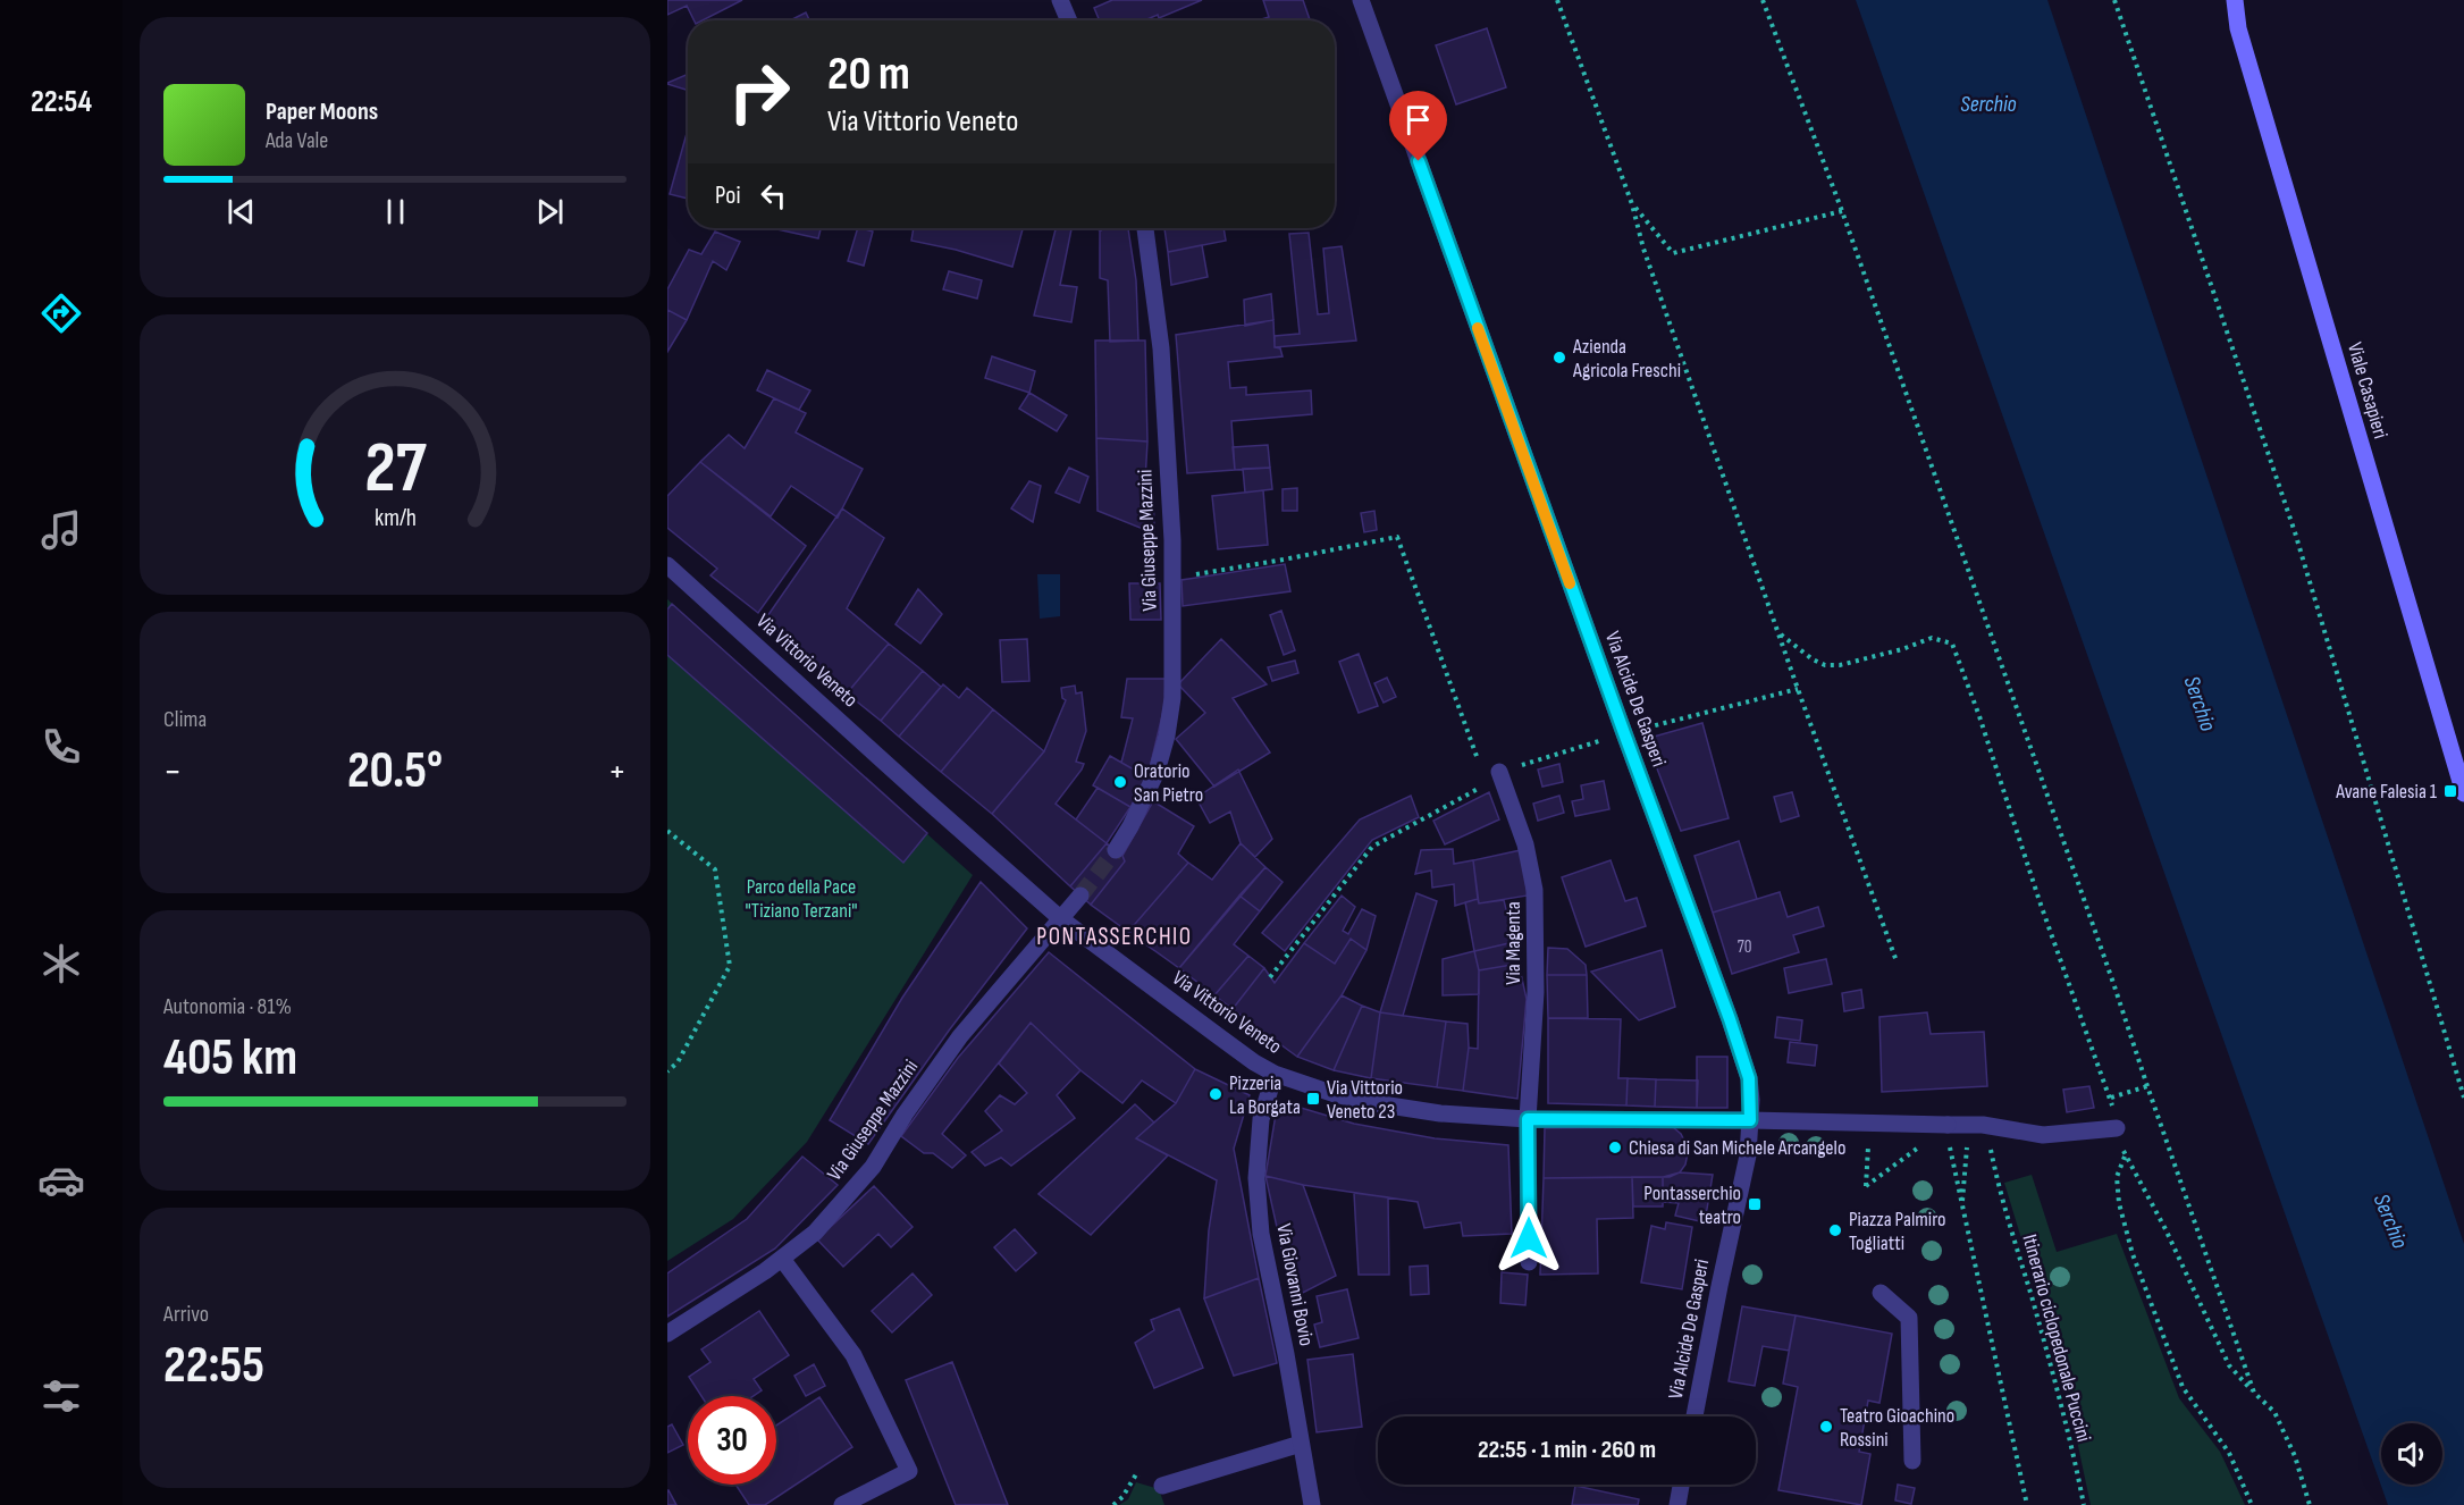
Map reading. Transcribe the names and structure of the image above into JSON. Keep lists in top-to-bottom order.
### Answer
{
  "streets": {
    "main road": ["Viale Casapieri"],
    "street": [
      "Via Giuseppe Mazzini",
      "Via Vittorio Veneto",
      "Via Alcide De Gasperi",
      "Via Magenta",
      "Via Giovanni Bovio"
    ],
    "path": ["Itinerario ciclopedonale Puccini"]
  },
  "crossings": [
    ["Via Giuseppe Mazzini", "Via Vittorio Veneto"],
    ["Via Vittorio Veneto", "Via Alcide De Gasperi"],
    ["Via Vittorio Veneto", "Via Magenta"],
    ["Via Vittorio Veneto", "Via Giovanni Bovio"]
  ],
  "districts": ["PONTASSERCHIO"],
  "water": ["Serchio"],
  "parks": ["Parco della Pace \"Tiziano Terzani\""],
  "places": {
    "other": [
      "Azienda Agricola Freschi",
      "Oratorio San Pietro",
      "Pizzeria La Borgata",
      "Chiesa di San Michele Arcangelo",
      "Piazza Palmiro Togliatti",
      "Teatro Gioachino Rossini"
    ],
    "transit": ["Avane Falesia 1", "Via Vittorio Veneto 23", "Pontasserchio teatro"]
  },
  "house_numbers": ["70"],
  "page": {
    "tabs": "22:54",
    "turn": ["20 m", "Via Vittorio Veneto"],
    "song": ["Paper Moons", "Ada Vale"],
    "then": "Poi",
    "tile": [
      "Clima",
      ["Autonomia · 81%", "405 km"],
      ["Arrivo", "22:55"]
    ],
    "heat": ["−", "20.5°", "+"],
    "limit": "30",
    "trip": "22:55 · 1 min · 260 m",
    "gauge": ["27", "km/h"]
  }
}
